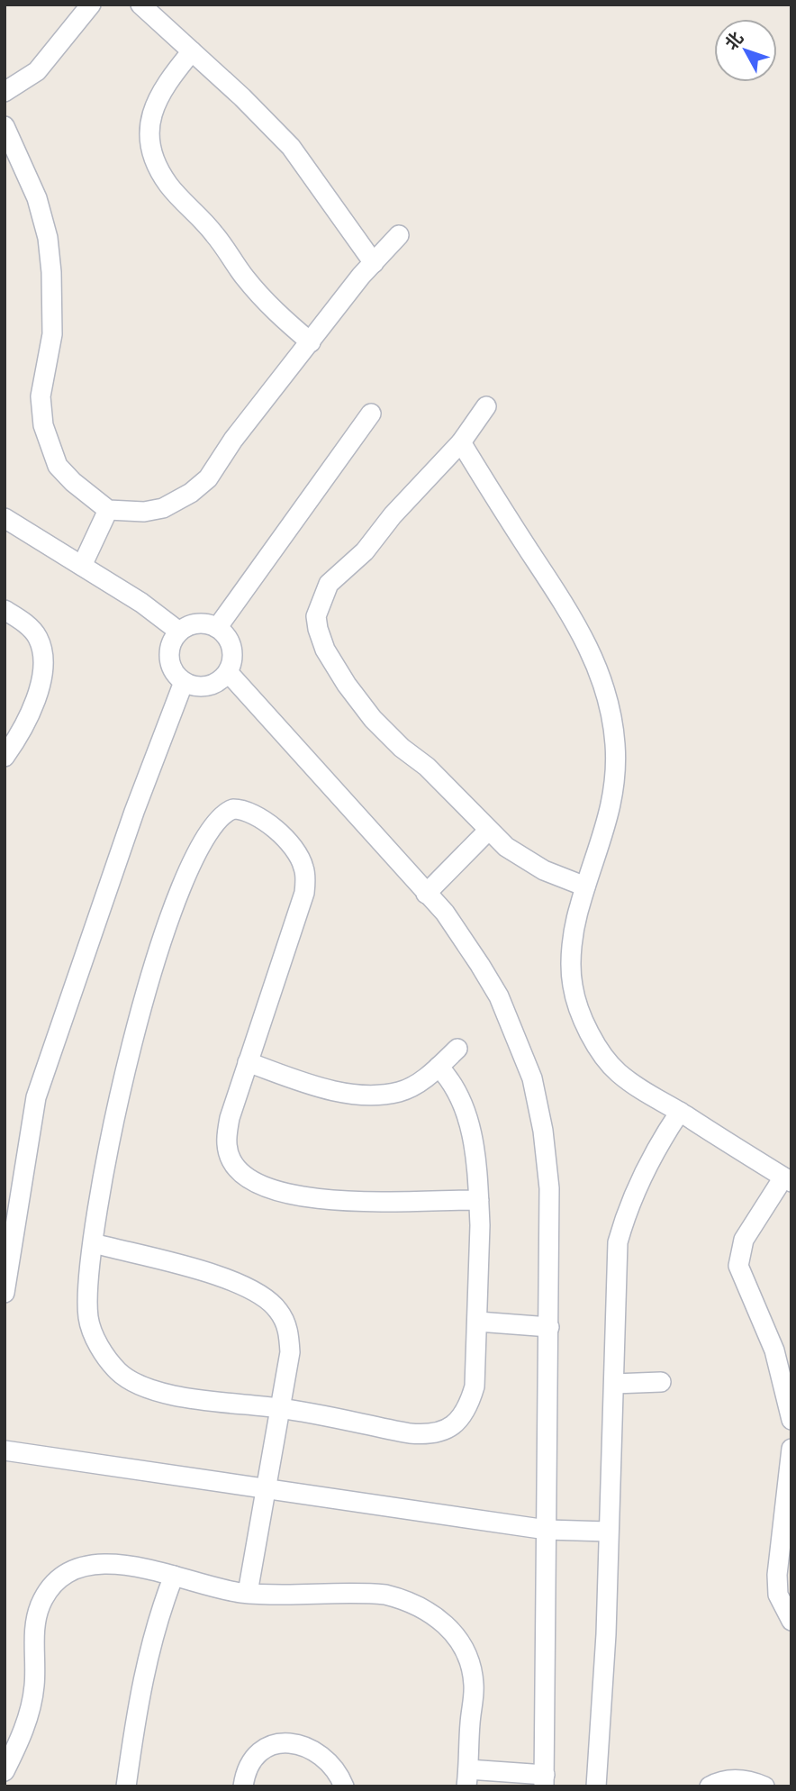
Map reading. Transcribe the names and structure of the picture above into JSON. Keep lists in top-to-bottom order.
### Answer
{
  "north": "top left"
}
